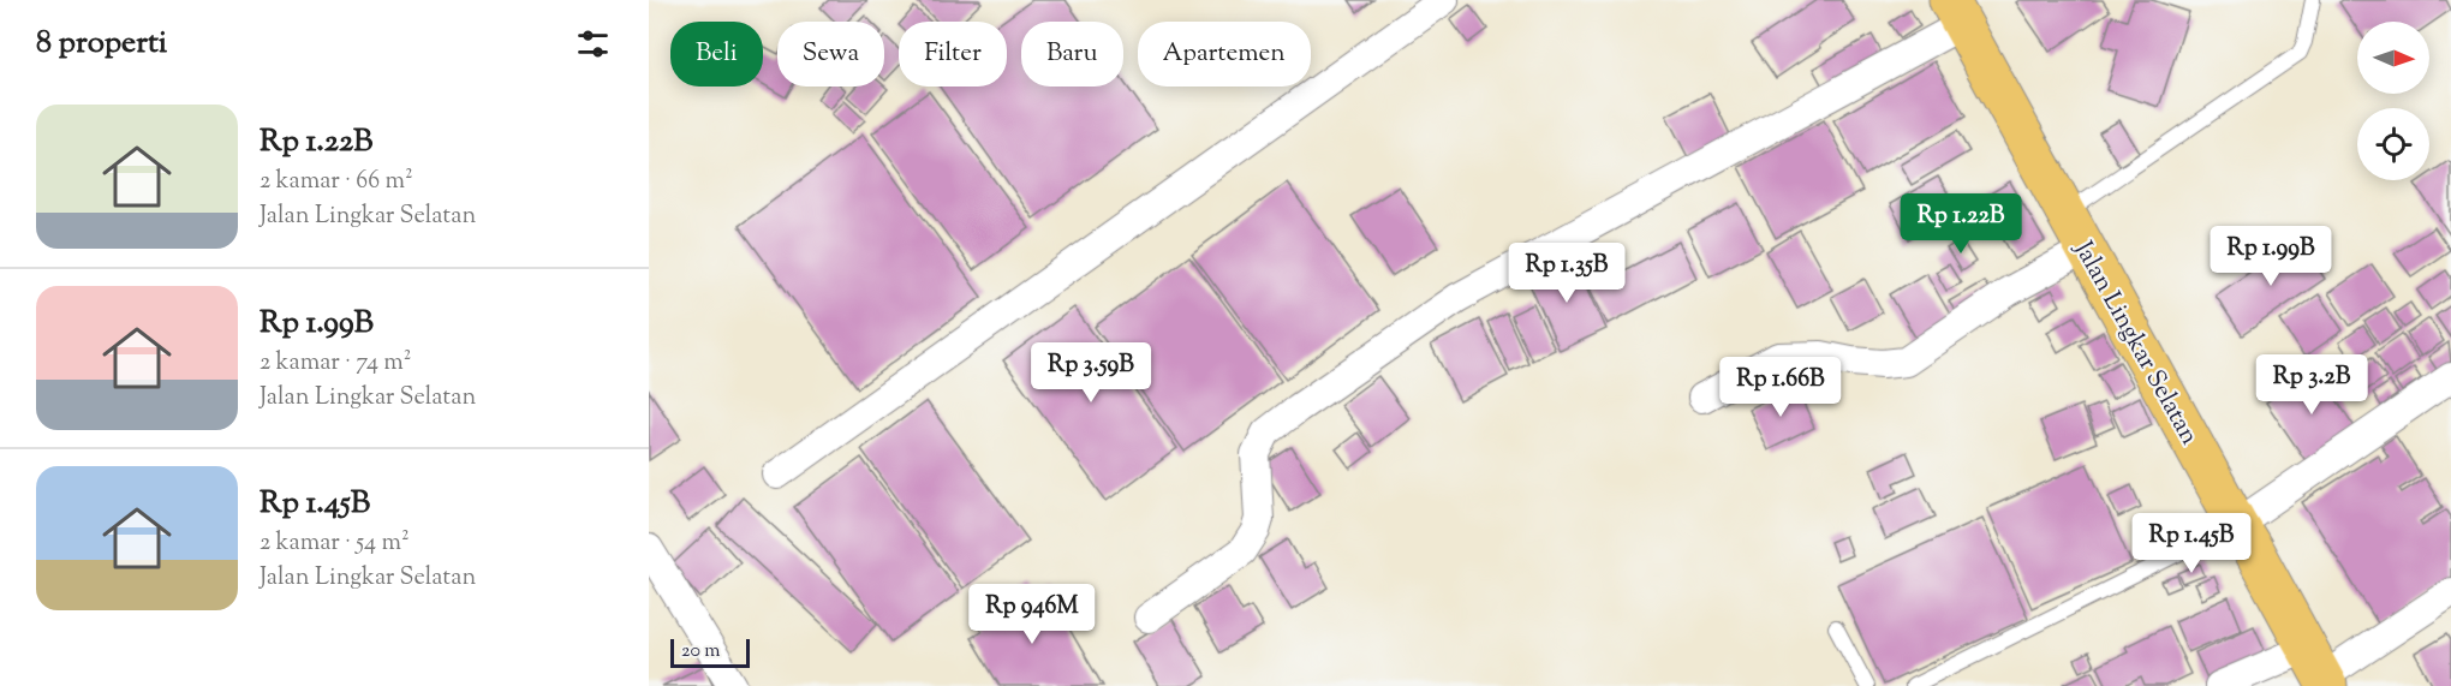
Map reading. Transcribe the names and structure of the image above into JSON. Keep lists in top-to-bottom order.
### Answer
{
  "streets": {
    "highway": ["Jalan Lingkar Selatan"]
  },
  "scale_bar": "20 m",
  "north": "right",
  "page": {
    "heading": "8 properti",
    "chip": [
      "Beli",
      "Sewa",
      "Filter",
      "Baru",
      "Apartemen"
    ],
    "list": [
      {
        "name": "Rp 1.22B",
        "note": "2 kamar · 66 m² · Jalan Lingkar Selatan"
      },
      {
        "name": "Rp 1.99B",
        "note": "2 kamar · 74 m² · Jalan Lingkar Selatan"
      },
      {
        "name": "Rp 1.45B",
        "note": "2 kamar · 54 m² · Jalan Lingkar Selatan"
      }
    ],
    "price": [
      "Rp 1.22B",
      "Rp 1.99B",
      "Rp 1.35B",
      "Rp 3.59B",
      "Rp 3.2B",
      "Rp 1.66B",
      "Rp 1.45B",
      "Rp 946M"
    ],
    "scale": "20 m"
  }
}
